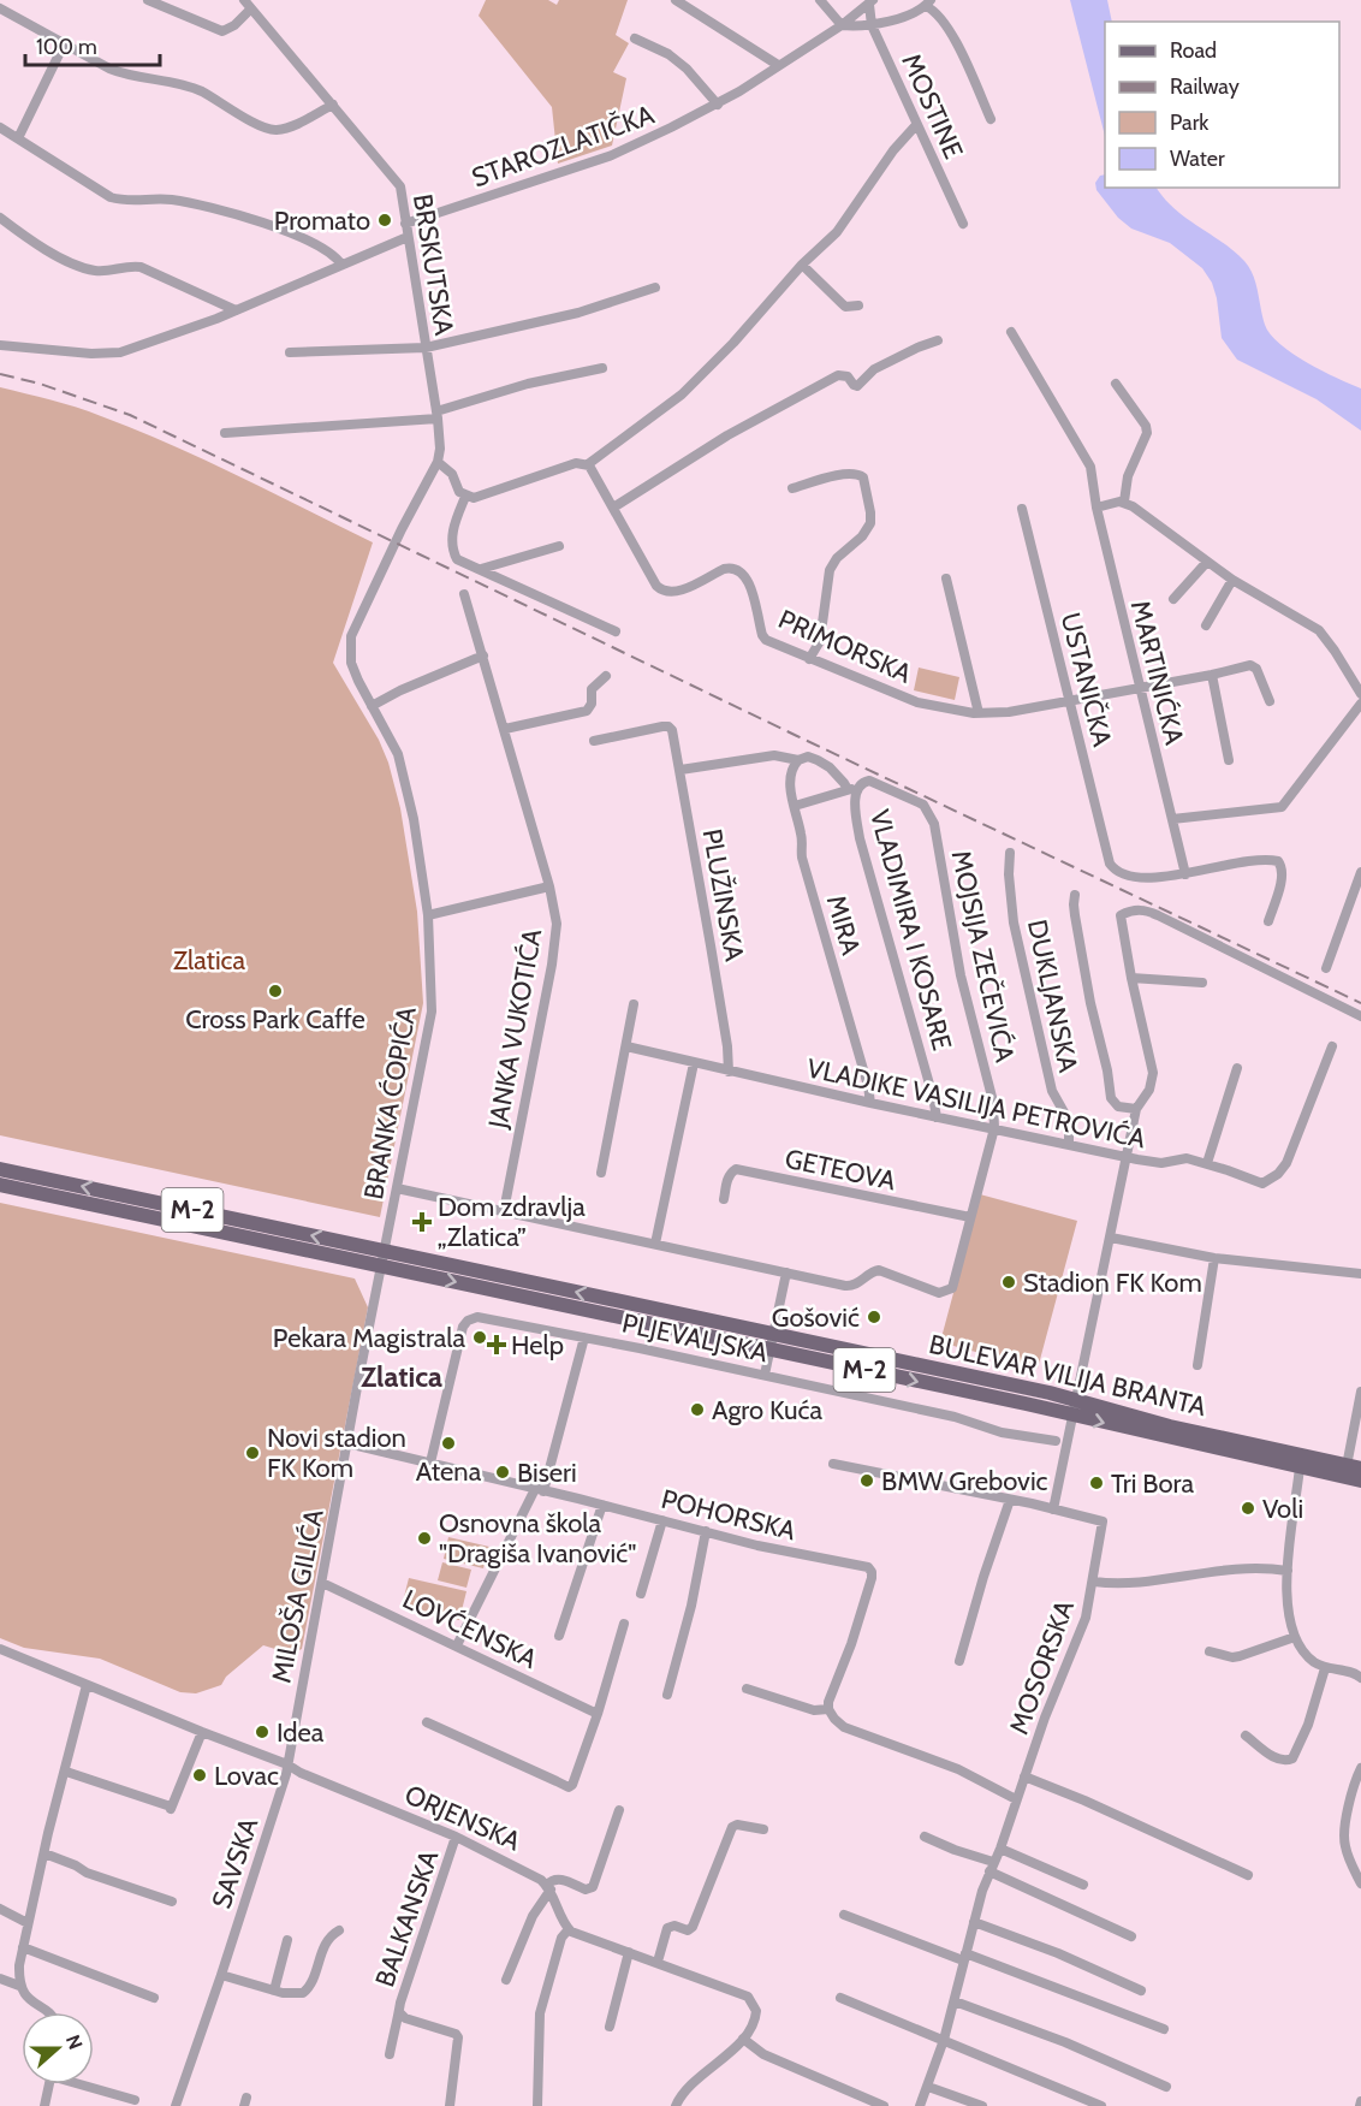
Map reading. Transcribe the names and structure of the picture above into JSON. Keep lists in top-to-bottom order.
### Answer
{
  "streets": {
    "main road": ["M-2", "BULEVAR VILIJA BRANTA"],
    "street": [
      "MOSTINE",
      "STAROZLATIČKA",
      "BRSKUTSKA",
      "PRIMORSKA",
      "MARTINIĆKA",
      "USTANIČKA",
      "PLUŽINSKA",
      "MIRA",
      "VLADIMIRA I KOSARE",
      "MOJSIJA ZEČEVIĆA",
      "DUKLJANSKA",
      "JANKA VUKOTIĆA",
      "BRANKA ĆOPIĆA",
      "VLADIKE VASILIJA PETROVIĆA",
      "GETEOVA",
      "PLJEVALJSKA",
      "POHORSKA",
      "MILOŠA GILIĆA",
      "LOVĆENSKA",
      "MOSORSKA",
      "ORJENSKA",
      "SAVSKA",
      "BALKANSKA"
    ]
  },
  "crossings": [
    ["MOSTINE", "STAROZLATIČKA"],
    ["STAROZLATIČKA", "BRSKUTSKA"],
    ["BRSKUTSKA", "BRANKA ĆOPIĆA"],
    ["PRIMORSKA", "MARTINIĆKA"],
    ["PRIMORSKA", "USTANIČKA"],
    ["MARTINIĆKA", "USTANIČKA"],
    ["PLUŽINSKA", "VLADIKE VASILIJA PETROVIĆA"],
    ["MIRA", "VLADIKE VASILIJA PETROVIĆA"],
    ["VLADIMIRA I KOSARE", "MOJSIJA ZEČEVIĆA"],
    ["VLADIMIRA I KOSARE", "VLADIKE VASILIJA PETROVIĆA"],
    ["MOJSIJA ZEČEVIĆA", "VLADIKE VASILIJA PETROVIĆA"],
    ["MOJSIJA ZEČEVIĆA", "GETEOVA"],
    ["DUKLJANSKA", "VLADIKE VASILIJA PETROVIĆA"],
    ["BRANKA ĆOPIĆA", "BULEVAR VILIJA BRANTA"],
    ["BRANKA ĆOPIĆA", "MILOŠA GILIĆA"],
    ["PLJEVALJSKA", "POHORSKA"],
    ["BULEVAR VILIJA BRANTA", "MILOŠA GILIĆA"],
    ["POHORSKA", "MILOŠA GILIĆA"],
    ["MILOŠA GILIĆA", "LOVĆENSKA"],
    ["MILOŠA GILIĆA", "ORJENSKA"],
    ["MILOŠA GILIĆA", "SAVSKA"],
    ["ORJENSKA", "SAVSKA"],
    ["ORJENSKA", "BALKANSKA"]
  ],
  "districts": ["Zlatica"],
  "parks": ["Zlatica"],
  "places": {
    "other": [
      "Promato",
      "Cross Park Caffe",
      "Stadion FK Kom",
      "Gošović",
      "Pekara Magistrala",
      "Agro Kuća",
      "Atena",
      "Novi stadion FK Kom",
      "Biseri",
      "BMW Grebovic",
      "Tri Bora",
      "Voli",
      "Osnovna škola \"Dragiša Ivanović\"",
      "Idea",
      "Lovac"
    ],
    "health": ["Dom zdravlja „Zlatica”", "Help"]
  },
  "legend": [
    "Road",
    "Railway",
    "Park",
    "Water"
  ],
  "scale_bar": "100 m",
  "north": "right"
}
